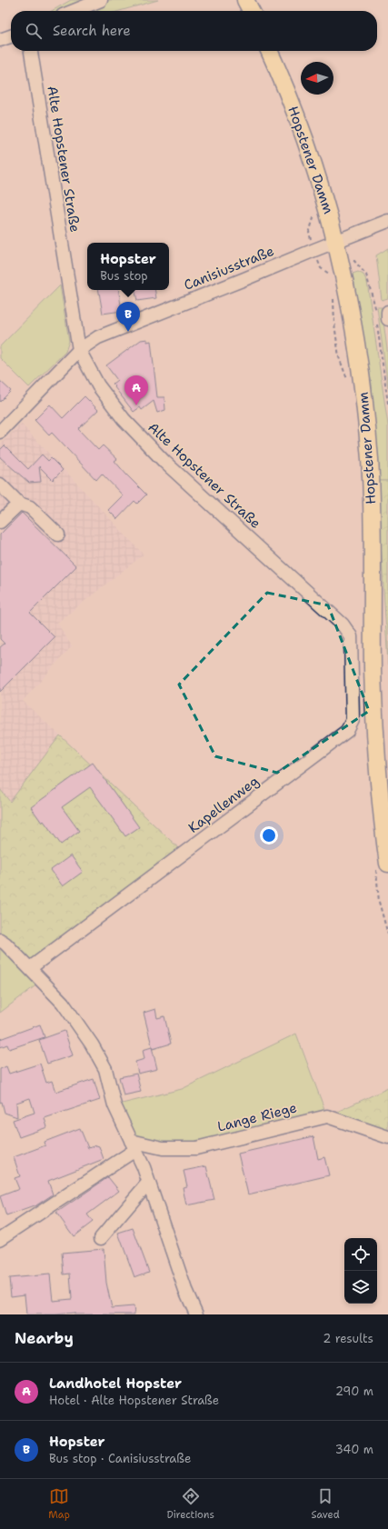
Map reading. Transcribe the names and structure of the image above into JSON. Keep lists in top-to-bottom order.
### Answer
{
  "streets": {
    "main road": ["Hopstener Damm"],
    "street": [
      "Alte Hopstener Straße",
      "Canisiusstraße",
      "Kapellenweg",
      "Lange Riege"
    ]
  },
  "crossings": [
    ["Alte Hopstener Straße", "Canisiusstraße"],
    ["Alte Hopstener Straße", "Kapellenweg"],
    ["Hopstener Damm", "Canisiusstraße"]
  ],
  "north": "left",
  "page": {
    "search": "Search here",
    "popup": ["Hopster", "Bus stop"],
    "pins": ["B", "A"],
    "heading": ["Nearby", "2 results"],
    "list": [
      {
        "mark": "A",
        "name": "Landhotel Hopster",
        "note": "Hotel · Alte Hopstener Straße",
        "value": "290 m"
      },
      {
        "mark": "B",
        "name": "Hopster",
        "note": "Bus stop · Canisiusstraße",
        "value": "340 m"
      }
    ],
    "nav": ["Map", "Directions", "Saved"]
  }
}
